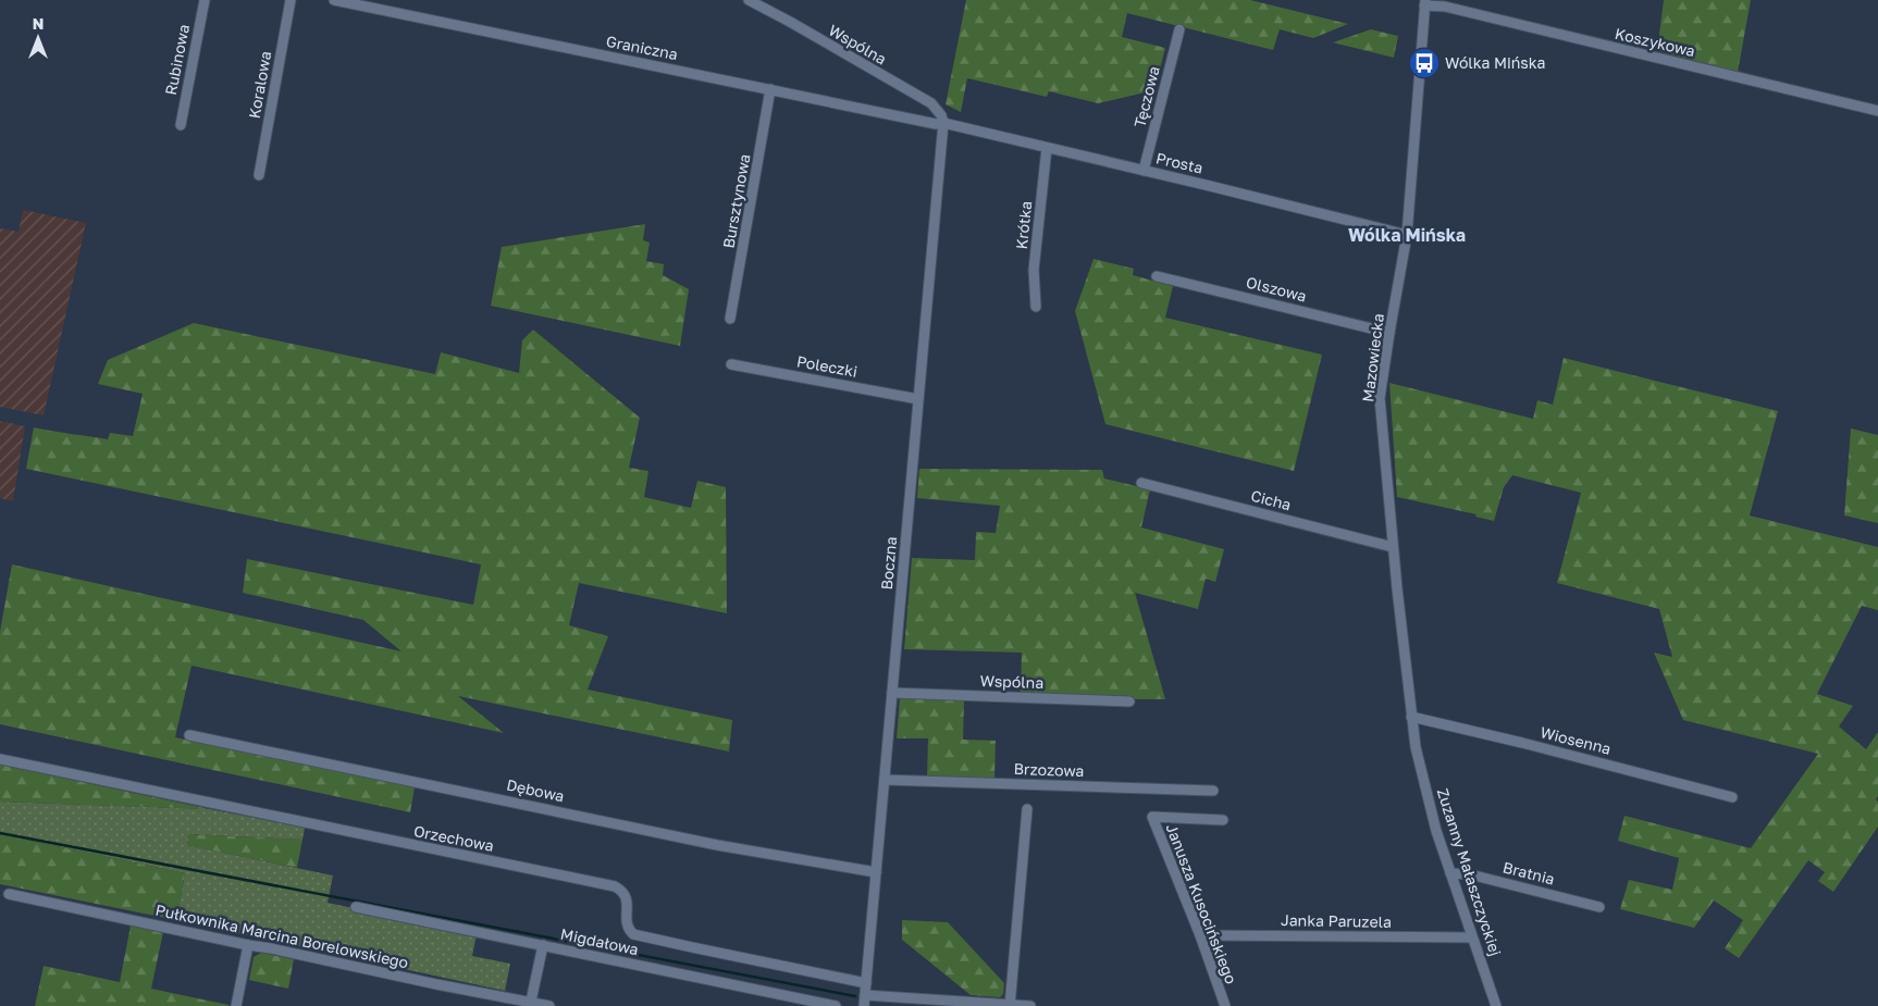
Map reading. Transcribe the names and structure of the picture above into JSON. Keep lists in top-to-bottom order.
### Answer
{
  "streets": {
    "street": [
      "Koszykowa",
      "Wspólna",
      "Graniczna",
      "Rubinowa",
      "Koralowa",
      "Tęczowa",
      "Prosta",
      "Bursztynowa",
      "Krótka",
      "Olszowa",
      "Mazowiecka",
      "Poleczki",
      "Cicha",
      "Boczna",
      "Wiosenna",
      "Brzozowa",
      "Dębowa",
      "Orzechowa",
      "Zuzanny Małaszczyckiej",
      "Bratnia",
      "Janusza Kusocińskiego",
      "Janka Paruzela",
      "Pułkownika Marcina Borelowskiego",
      "Migdałowa"
    ]
  },
  "crossings": [
    ["Koszykowa", "Mazowiecka"],
    ["Wspólna", "Graniczna"],
    ["Wspólna", "Prosta"],
    ["Wspólna", "Boczna"],
    ["Graniczna", "Prosta"],
    ["Graniczna", "Bursztynowa"],
    ["Graniczna", "Boczna"],
    ["Tęczowa", "Prosta"],
    ["Prosta", "Krótka"],
    ["Prosta", "Mazowiecka"],
    ["Prosta", "Boczna"],
    ["Olszowa", "Mazowiecka"],
    ["Mazowiecka", "Cicha"],
    ["Mazowiecka", "Wiosenna"],
    ["Mazowiecka", "Zuzanny Małaszczyckiej"],
    ["Poleczki", "Boczna"],
    ["Boczna", "Brzozowa"],
    ["Boczna", "Dębowa"],
    ["Boczna", "Orzechowa"],
    ["Zuzanny Małaszczyckiej", "Bratnia"],
    ["Zuzanny Małaszczyckiej", "Janka Paruzela"],
    ["Janusza Kusocińskiego", "Janka Paruzela"]
  ],
  "districts": ["Wólka Mińska"],
  "places": {
    "bus stop": ["Wólka Mińska"]
  },
  "north": "top"
}
